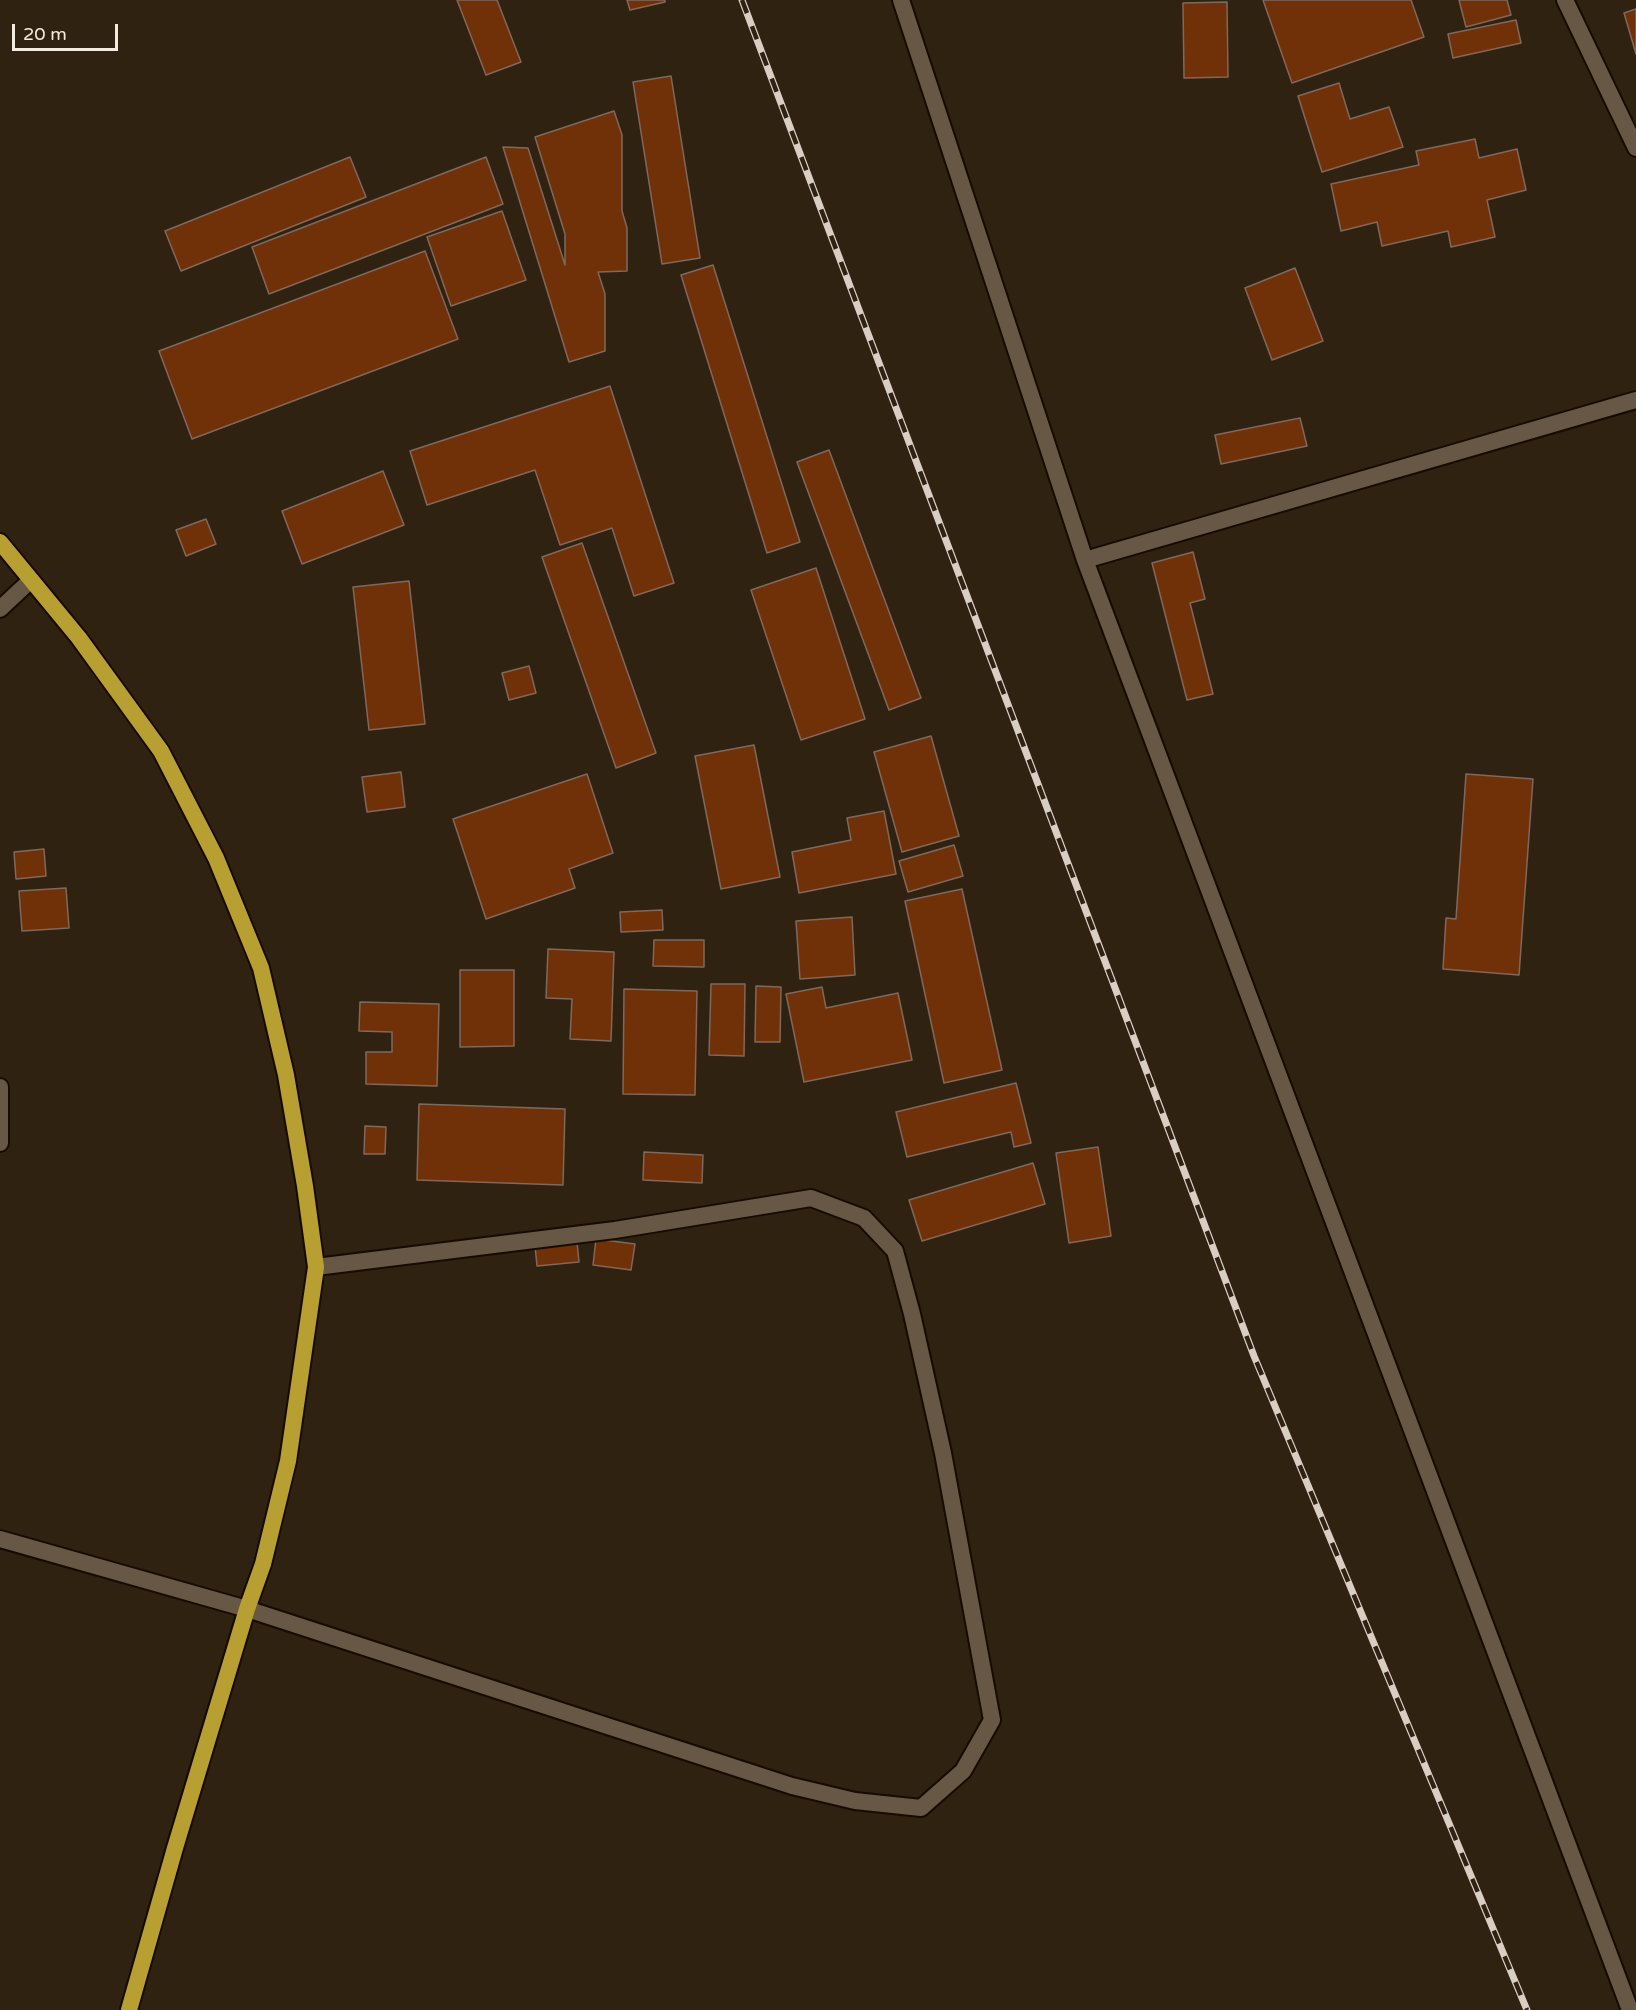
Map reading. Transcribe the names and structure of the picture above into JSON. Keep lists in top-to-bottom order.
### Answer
{
  "scale_bar": "20 m"
}
